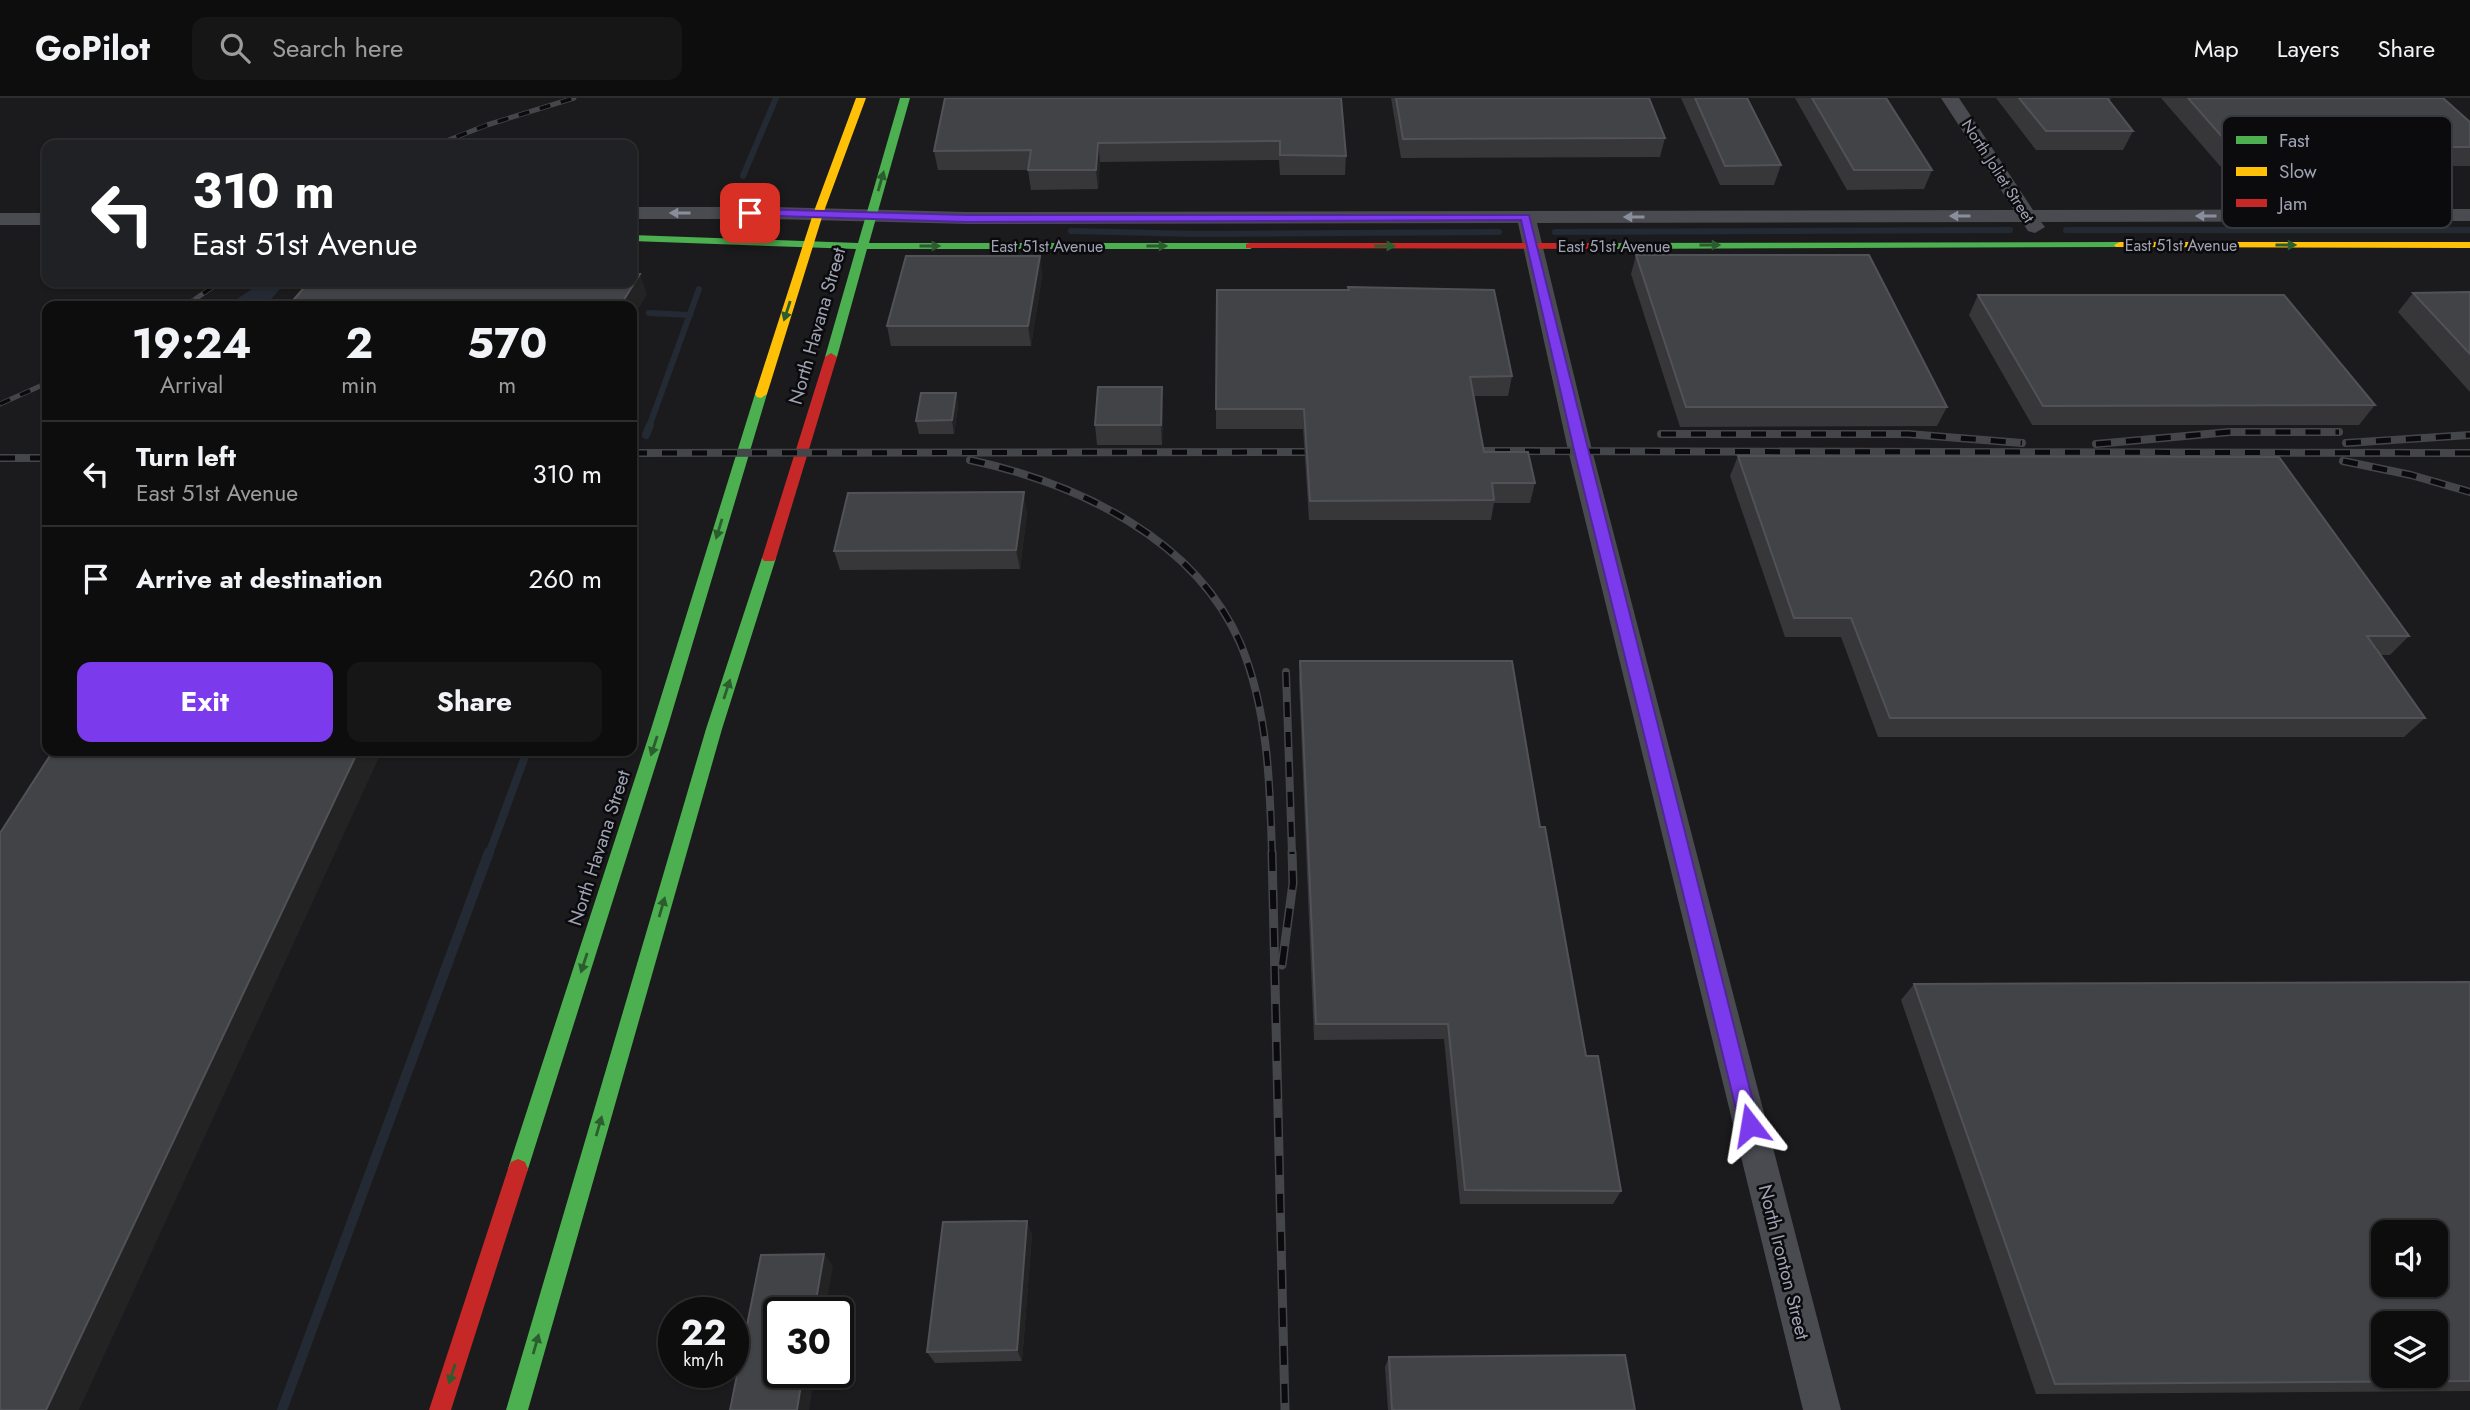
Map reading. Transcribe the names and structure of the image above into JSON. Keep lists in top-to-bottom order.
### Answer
{
  "streets": {
    "main road": ["East 51st Avenue", "North Havana Street"],
    "street": ["North Joliet Street", "North Ironton Street"]
  },
  "crossings": [
    ["North Joliet Street", "East 51st Avenue"],
    ["East 51st Avenue", "North Havana Street"],
    ["East 51st Avenue", "North Ironton Street"]
  ],
  "legend": ["Fast", "Slow", "Jam"],
  "page": {
    "header": "GoPilot",
    "search": "Search here",
    "nav": ["Map", "Layers", "Share"],
    "turn": ["310 m", "East 51st Avenue"],
    "eta": [
      "19:24",
      "Arrival",
      "2",
      "min",
      "570",
      "m"
    ],
    "list": [
      {
        "name": "Turn left",
        "note": "East 51st Avenue",
        "value": "310 m"
      },
      {
        "name": "Arrive at destination",
        "value": "260 m"
      }
    ],
    "buttons": ["Exit", "Share"],
    "speed": "22 km/h",
    "limit": "30"
  }
}
